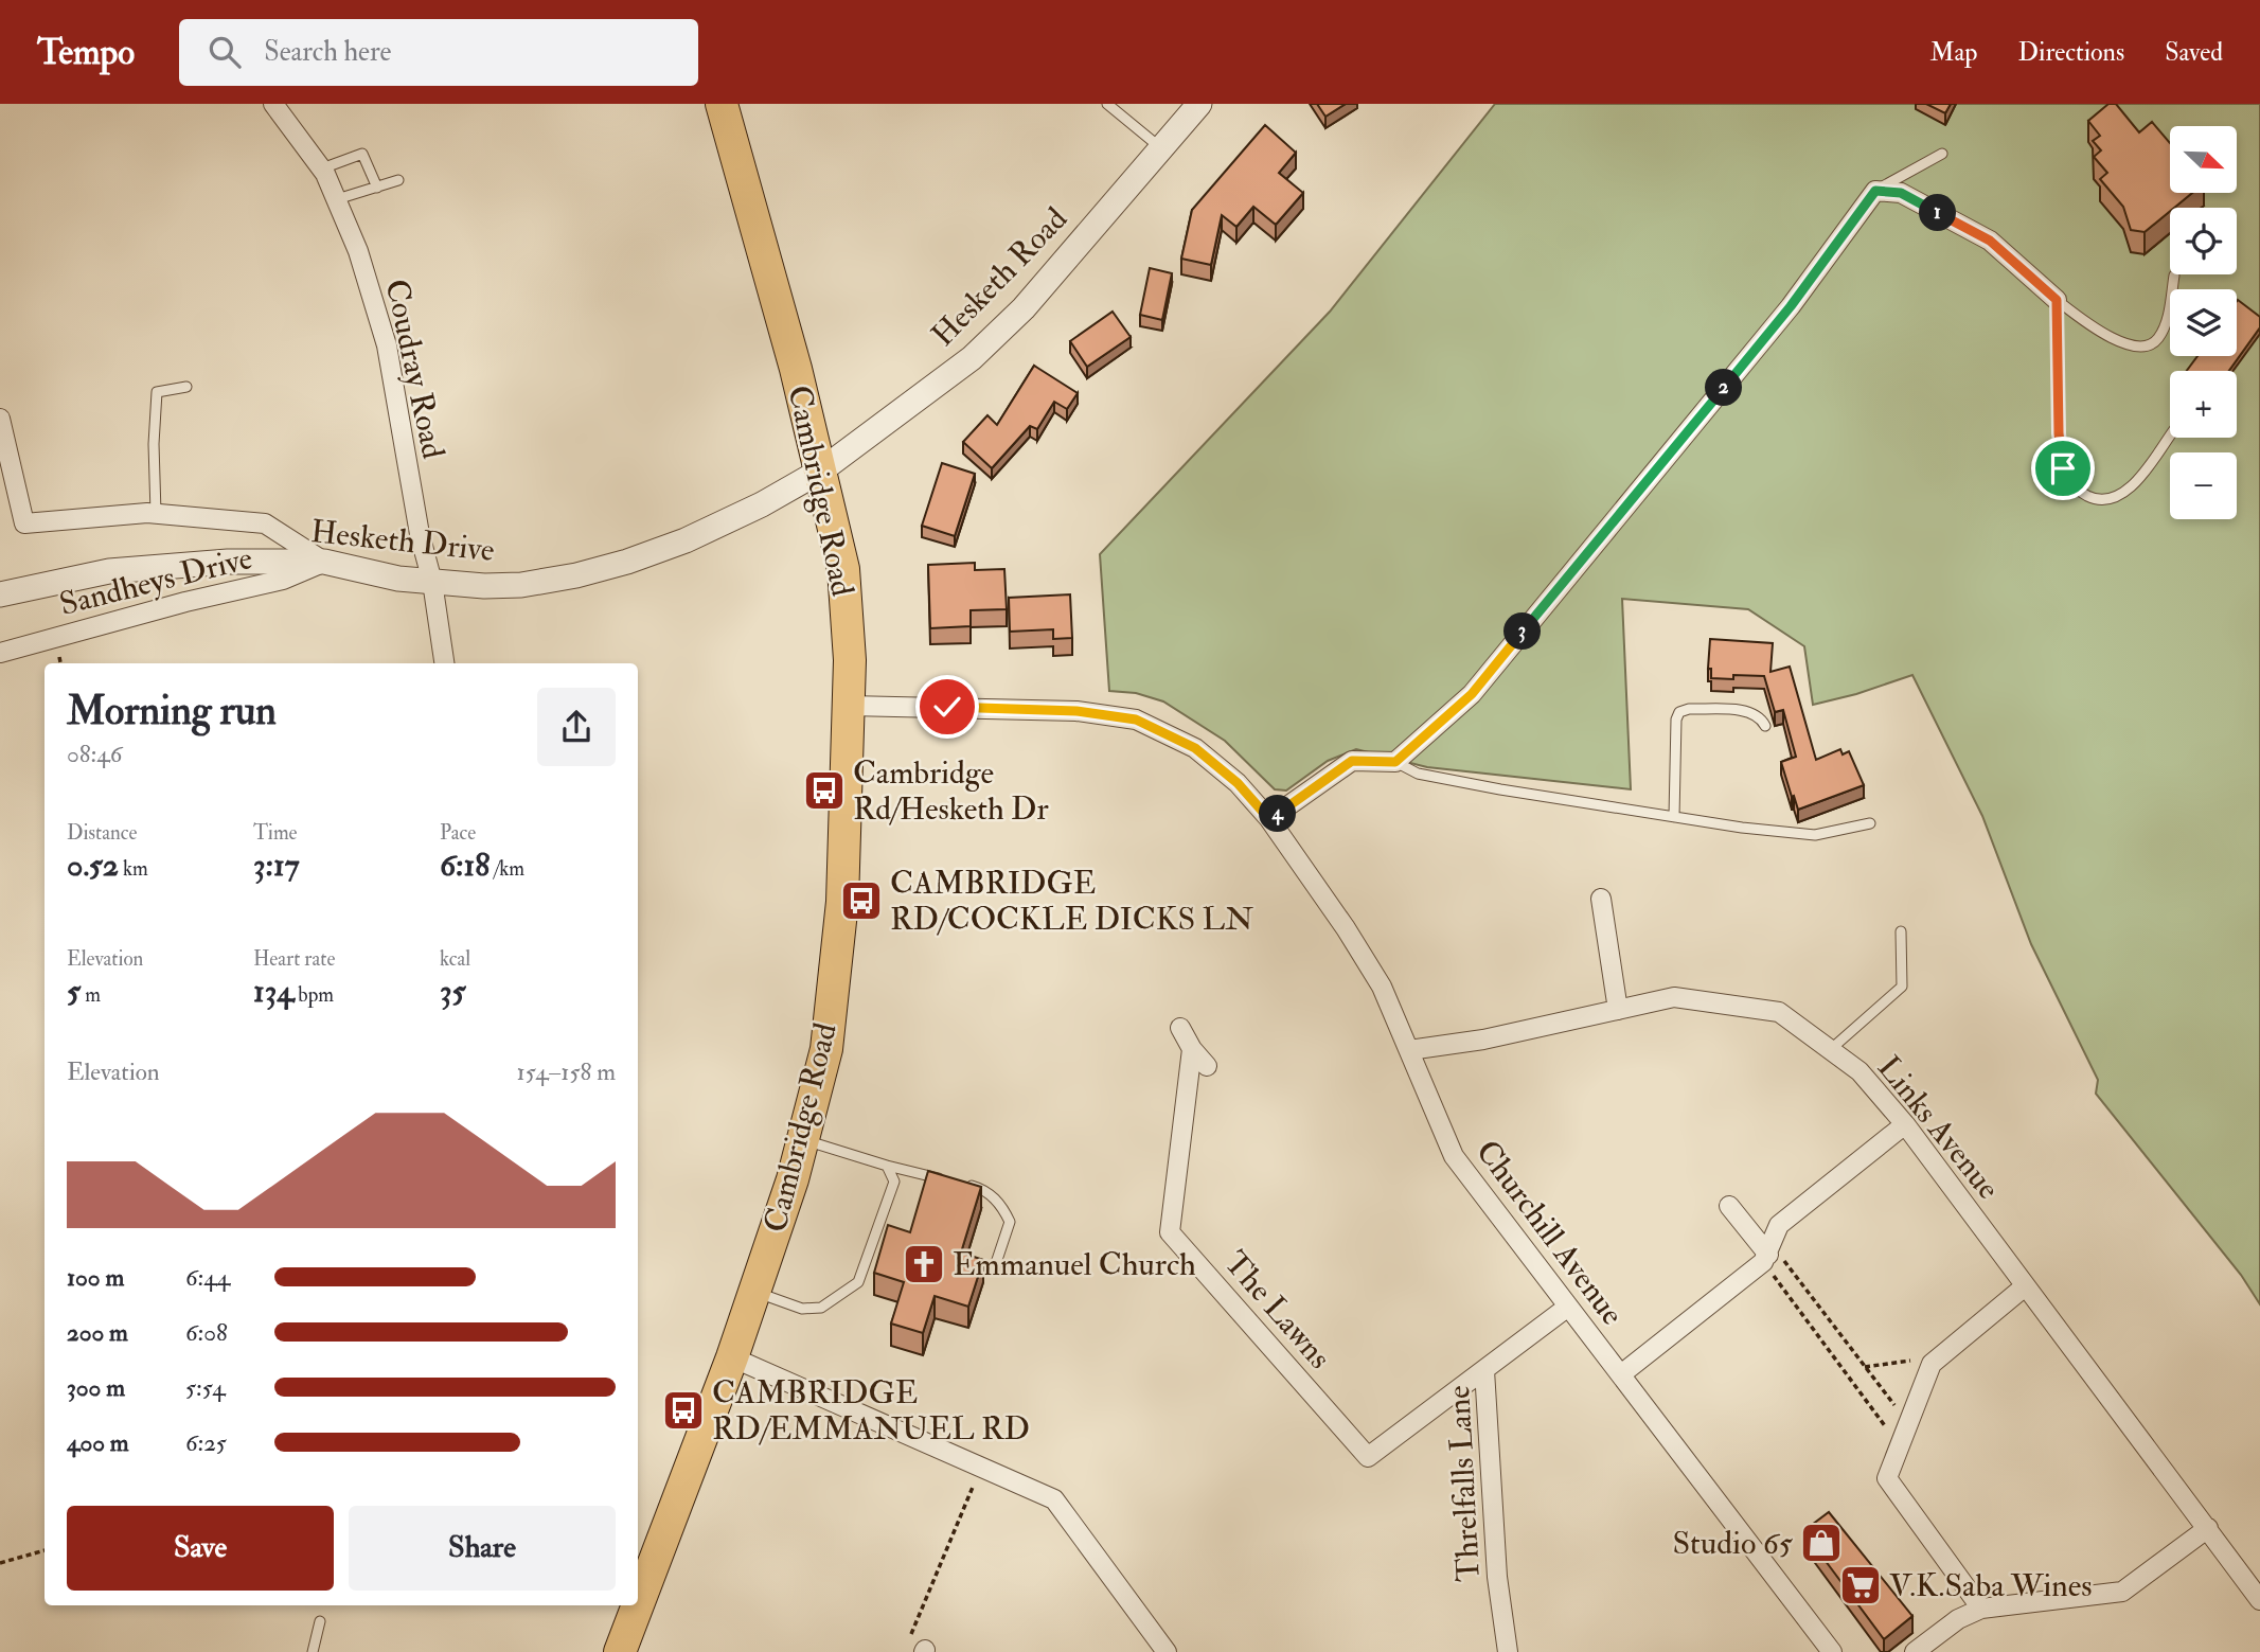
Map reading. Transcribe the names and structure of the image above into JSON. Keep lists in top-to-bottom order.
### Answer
{
  "streets": {
    "highway": ["Cambridge Road"],
    "street": [
      "Hesketh Road",
      "Coudray Road",
      "Hesketh Drive",
      "Sandheys Drive",
      "Links Avenue",
      "Churchill Avenue",
      "The Lawns",
      "Threlfalls Lane"
    ]
  },
  "crossings": [
    ["Hesketh Road", "Cambridge Road"],
    ["Hesketh Road", "Hesketh Drive"],
    ["Coudray Road", "Hesketh Drive"],
    ["Cambridge Road", "Hesketh Drive"],
    ["Cambridge Road", "Churchill Avenue"],
    ["Hesketh Drive", "Sandheys Drive"],
    ["Links Avenue", "Churchill Avenue"],
    ["Churchill Avenue", "Threlfalls Lane"],
    ["The Lawns", "Threlfalls Lane"]
  ],
  "places": {
    "bus stop": ["Cambridge Rd/Hesketh Dr", "CAMBRIDGE RD/COCKLE DICKS LN", "CAMBRIDGE RD/EMMANUEL RD"],
    "church": ["Emmanuel Church"],
    "shop": ["Studio 65"],
    "supermarket": ["V.K.Saba Wines"]
  },
  "north": "bottom right",
  "page": {
    "header": "Tempo",
    "search": "Search here",
    "nav": ["Map", "Directions", "Saved"],
    "map_buttons": ["+", "−"],
    "pins": [
      "1",
      "2",
      "3",
      "4"
    ],
    "heading": ["Morning run", "08:46"],
    "stats": [
      ["Distance", "0.52 km"],
      ["Time", "3:17"],
      ["Pace", "6:18 /km"],
      ["Elevation", "5 m"],
      ["Heart rate", "134 bpm"],
      ["kcal", "35"]
    ],
    "chart": ["Elevation", "154–158 m"],
    "list": [
      {
        "name": "100 m",
        "note": "6:44"
      },
      {
        "name": "200 m",
        "note": "6:08"
      },
      {
        "name": "300 m",
        "note": "5:54"
      },
      {
        "name": "400 m",
        "note": "6:25"
      }
    ],
    "buttons": ["Save", "Share"]
  }
}
